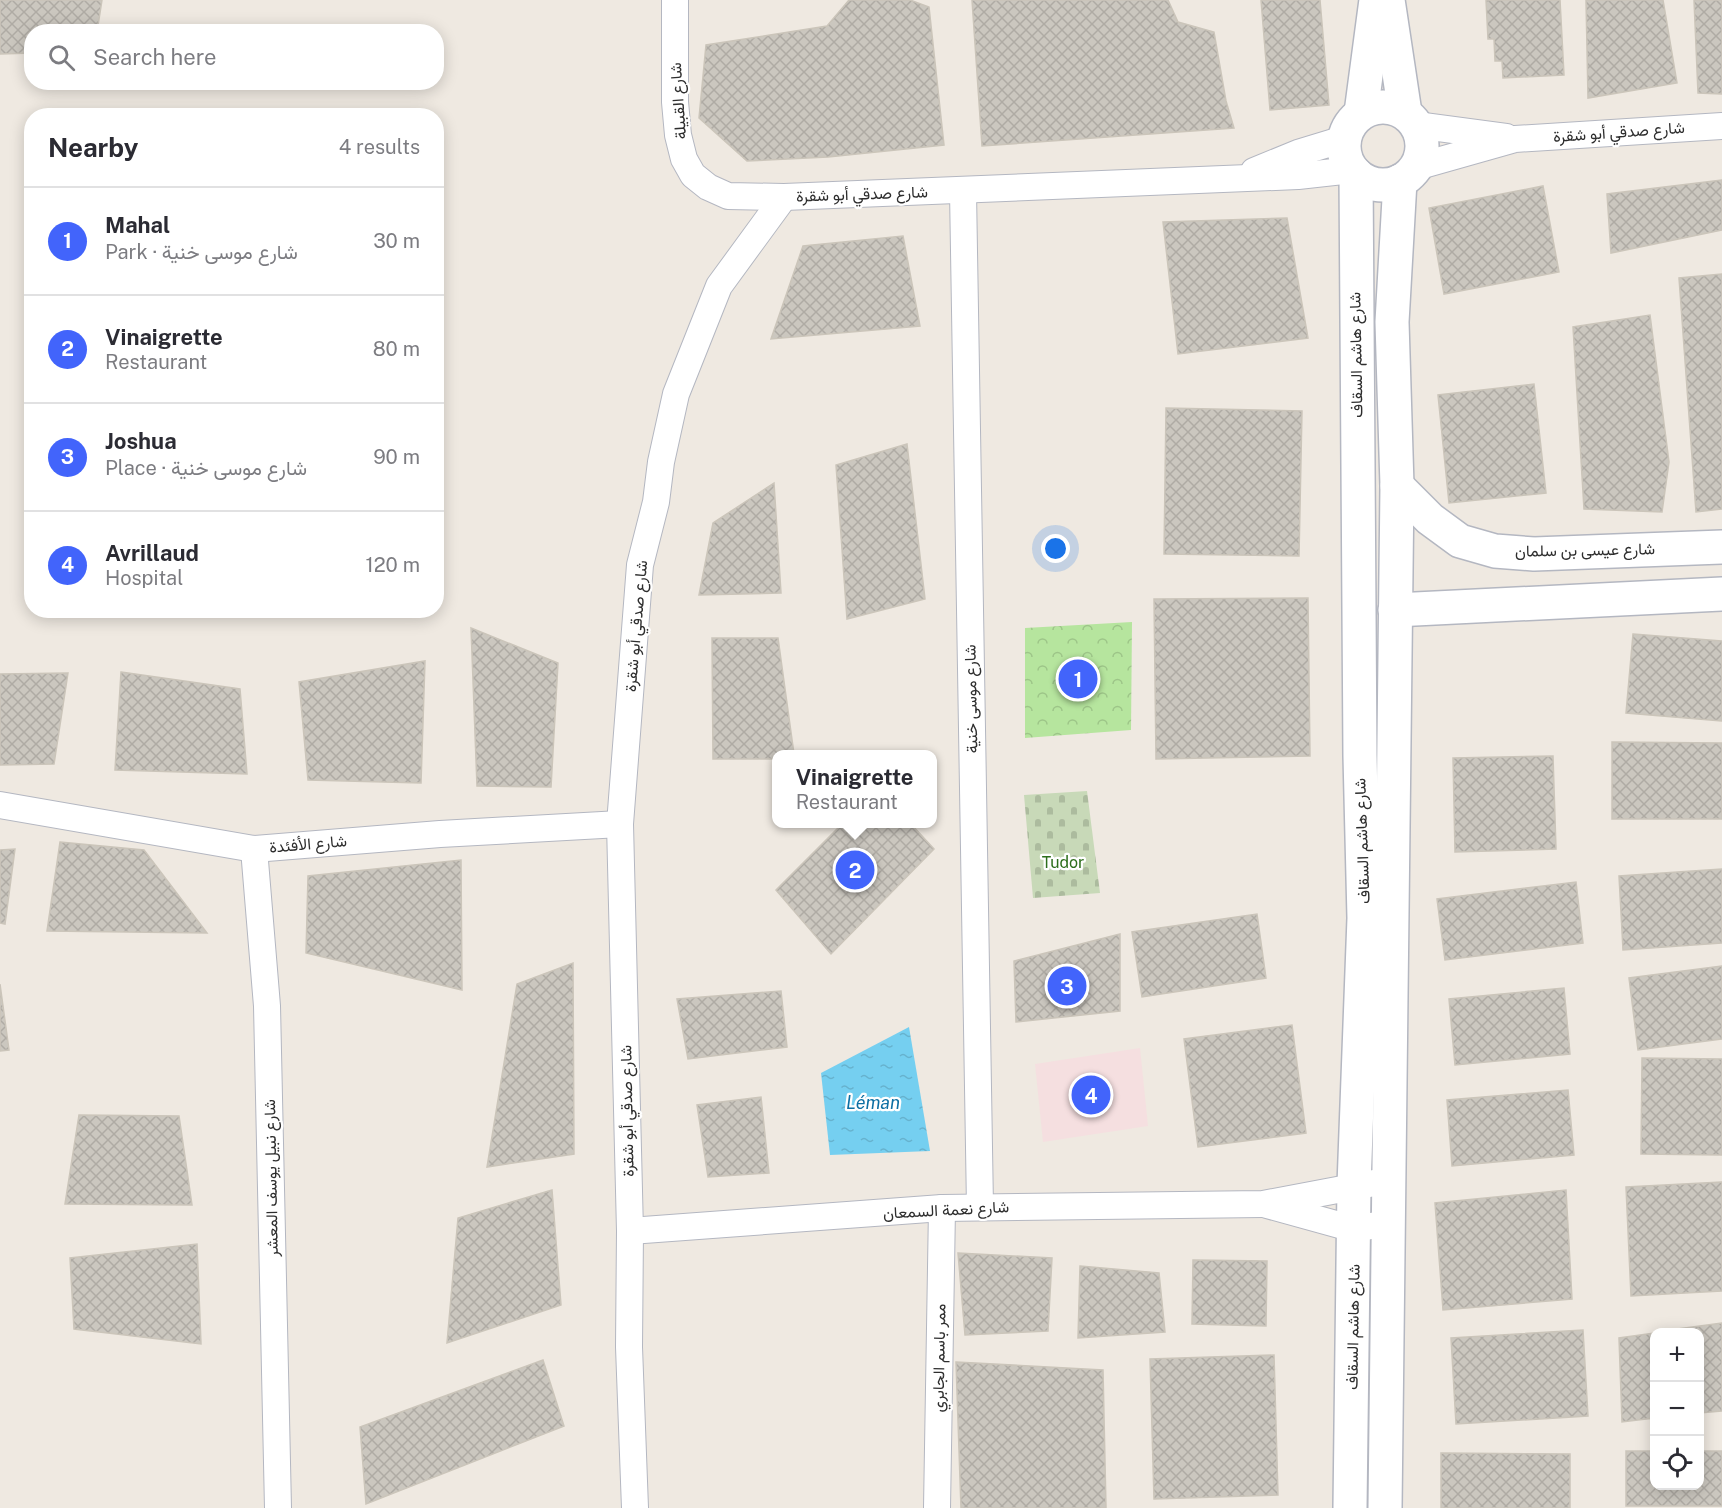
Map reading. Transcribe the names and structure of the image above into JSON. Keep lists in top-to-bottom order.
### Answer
{
  "streets": {
    "street": [
      "شارع القبيلة",
      "شارع صدقي أبو شقرة",
      "شارع هاشم السقاف",
      "شارع عيسى بن سلمان",
      "شارع موسى خنية",
      "شارع الأفئدة",
      "شارع نبيل يوسف المعشر",
      "شارع نعمة السمعان",
      "ممر باسم الجابري"
    ]
  },
  "crossings": [
    ["شارع القبيلة", "شارع صدقي أبو شقرة"],
    ["شارع صدقي أبو شقرة", "شارع هاشم السقاف"],
    ["شارع صدقي أبو شقرة", "شارع موسى خنية"],
    ["شارع صدقي أبو شقرة", "شارع الأفئدة"],
    ["شارع صدقي أبو شقرة", "شارع نعمة السمعان"],
    ["شارع هاشم السقاف", "شارع عيسى بن سلمان"],
    ["شارع هاشم السقاف", "شارع نعمة السمعان"],
    ["شارع موسى خنية", "شارع نعمة السمعان"],
    ["شارع الأفئدة", "شارع نبيل يوسف المعشر"],
    ["شارع نعمة السمعان", "ممر باسم الجابري"]
  ],
  "water": ["Léman"],
  "parks": ["Tudor"],
  "page": {
    "search": "Search here",
    "heading": ["Nearby", "4 results"],
    "list": [
      {
        "mark": "1",
        "name": "Mahal",
        "note": "Park · شارع موسى خنية",
        "value": "30 m"
      },
      {
        "mark": "2",
        "name": "Vinaigrette",
        "note": "Restaurant",
        "value": "80 m"
      },
      {
        "mark": "3",
        "name": "Joshua",
        "note": "Place · شارع موسى خنية",
        "value": "90 m"
      },
      {
        "mark": "4",
        "name": "Avrillaud",
        "note": "Hospital",
        "value": "120 m"
      }
    ],
    "pins": [
      "1",
      "2",
      "3",
      "4"
    ],
    "popup": ["Vinaigrette", "Restaurant"],
    "map_buttons": ["+", "−"]
  }
}
